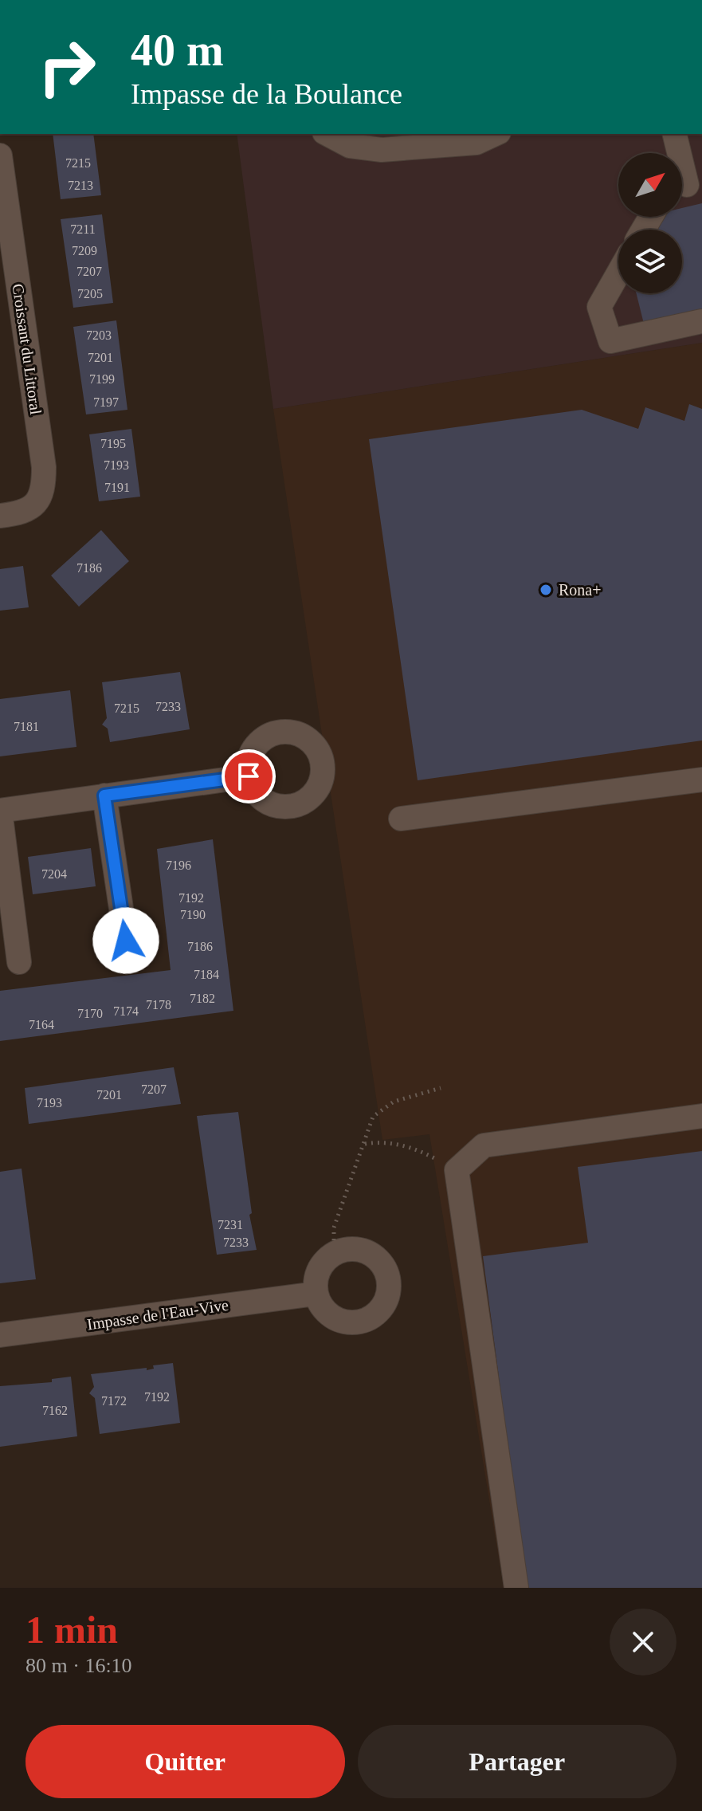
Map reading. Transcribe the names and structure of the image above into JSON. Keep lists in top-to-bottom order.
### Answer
{
  "streets": {
    "street": ["Croissant du Littoral", "Impasse de l'Eau-Vive"]
  },
  "places": ["Rona+"],
  "house_numbers": [
    "7215",
    "7213",
    "7211",
    "7209",
    "7207",
    "7205",
    "7203",
    "7201",
    "7199",
    "7197",
    "7195",
    "7193",
    "7191",
    "7186",
    "7233",
    "7215",
    "7181",
    "7196",
    "7204",
    "7192",
    "7190",
    "7186",
    "7184",
    "7182",
    "7178",
    "7174",
    "7170",
    "7164",
    "7207",
    "7201",
    "7193",
    "7231",
    "7233",
    "7192",
    "7172",
    "7162"
  ],
  "north": "top right",
  "page": {
    "turn": ["40 m", "Impasse de la Boulance"],
    "heading": ["1 min", "80 m · 16:10"],
    "buttons": ["Quitter", "Partager"]
  }
}
